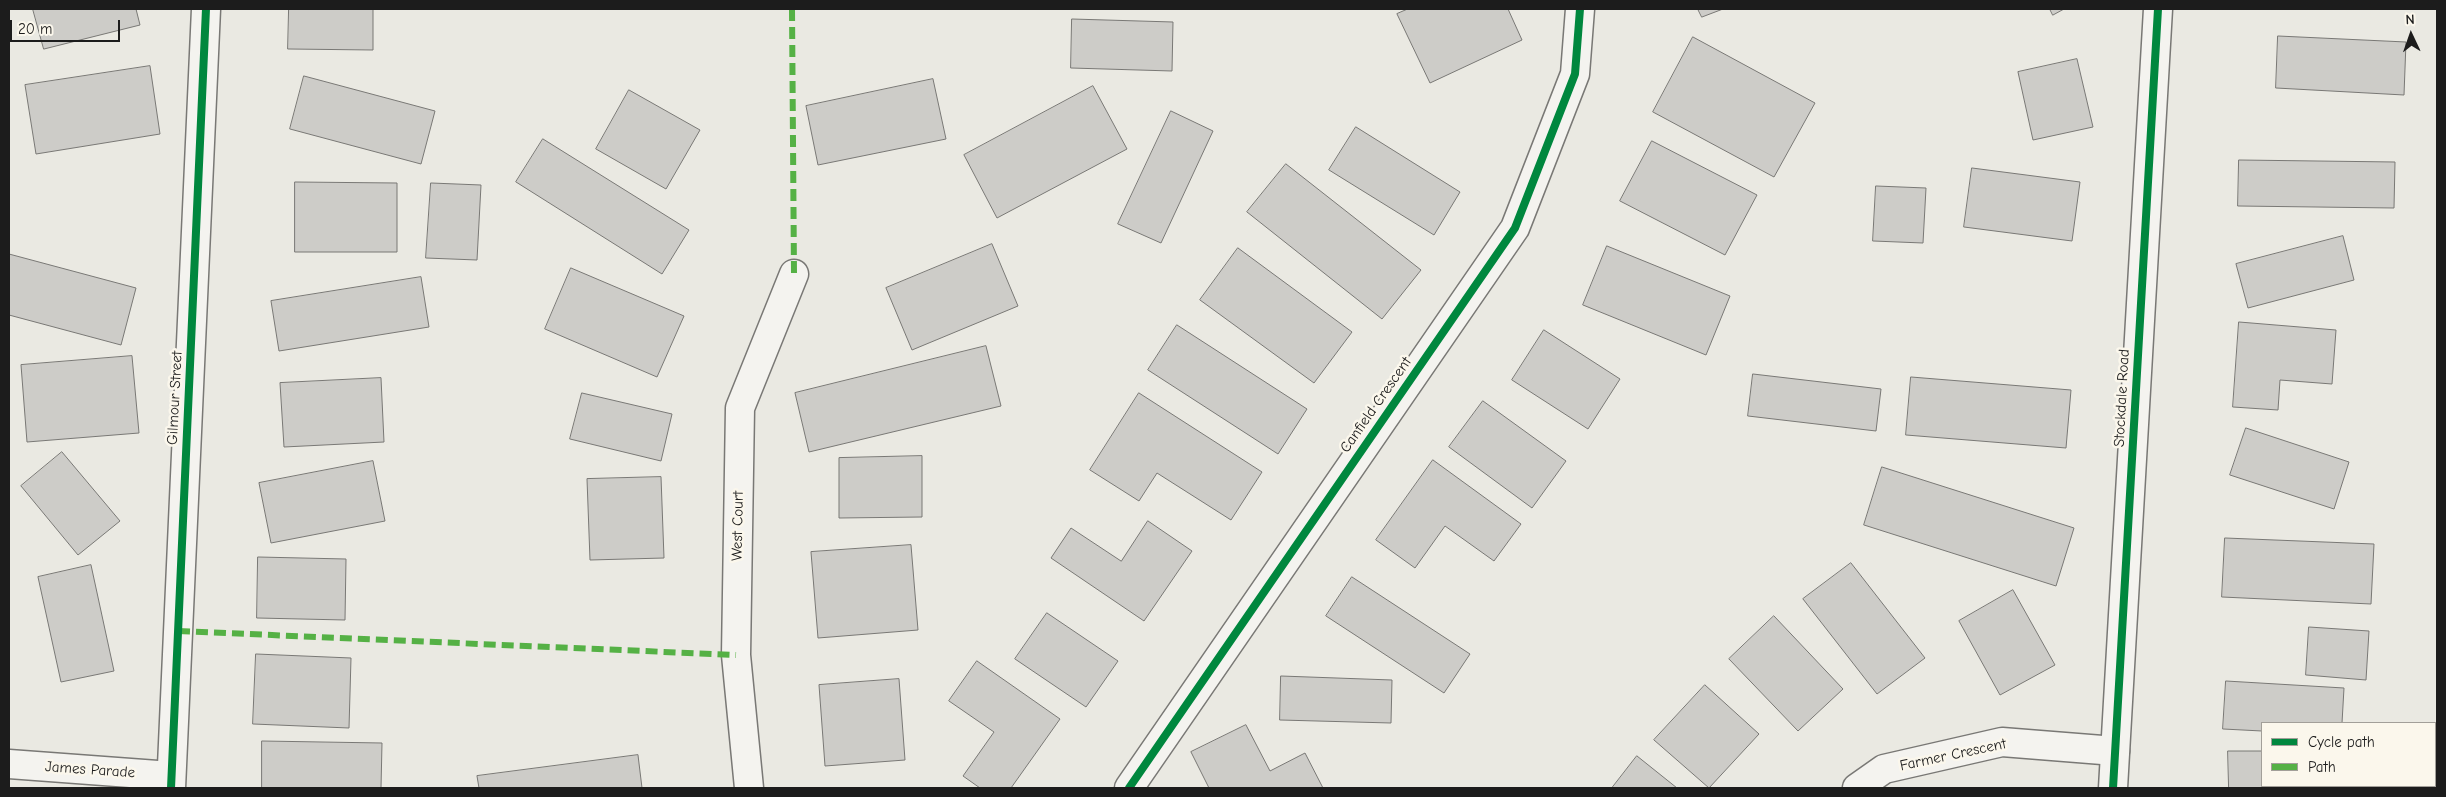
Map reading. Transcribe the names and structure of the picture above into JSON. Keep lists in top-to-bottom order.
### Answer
{
  "streets": {
    "street": [
      "Gilmour Street",
      "Stockdale Road",
      "Canfield Crescent",
      "West Court",
      "Farmer Crescent",
      "James Parade"
    ]
  },
  "crossings": [
    ["Gilmour Street", "James Parade"],
    ["Stockdale Road", "Farmer Crescent"]
  ],
  "legend": ["Cycle path", "Path"],
  "scale_bar": "20 m",
  "north": "top"
}
